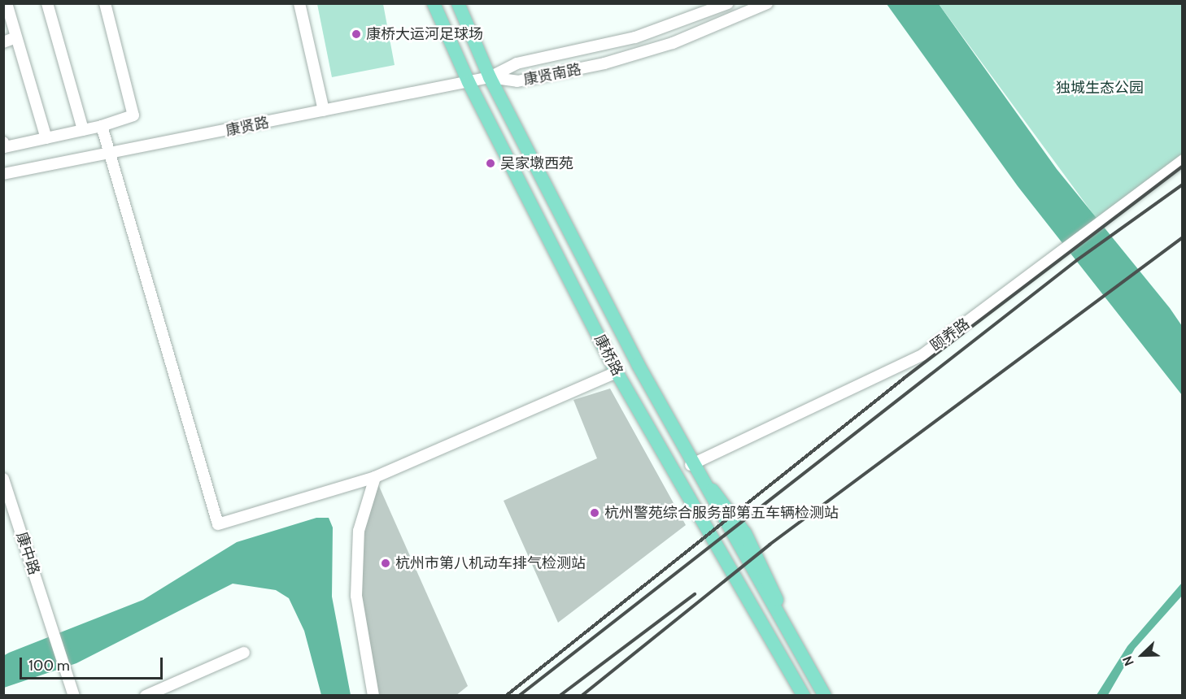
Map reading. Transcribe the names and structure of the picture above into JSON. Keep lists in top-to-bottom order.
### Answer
{
  "streets": {
    "main road": ["康桥路"],
    "street": [
      "康贤南路",
      "康贤路",
      "颐养路",
      "康中路"
    ]
  },
  "crossings": [
    ["康贤南路", "康贤路"],
    ["康贤南路", "康桥路"],
    ["康贤路", "康桥路"],
    ["颐养路", "康桥路"]
  ],
  "parks": ["独城生态公园"],
  "places": [
    "康桥大运河足球场",
    "吴家墩西苑",
    "杭州警苑综合服务部第五车辆检测站",
    "杭州市第八机动车排气检测站"
  ],
  "scale_bar": "100 m",
  "north": "bottom left"
}
